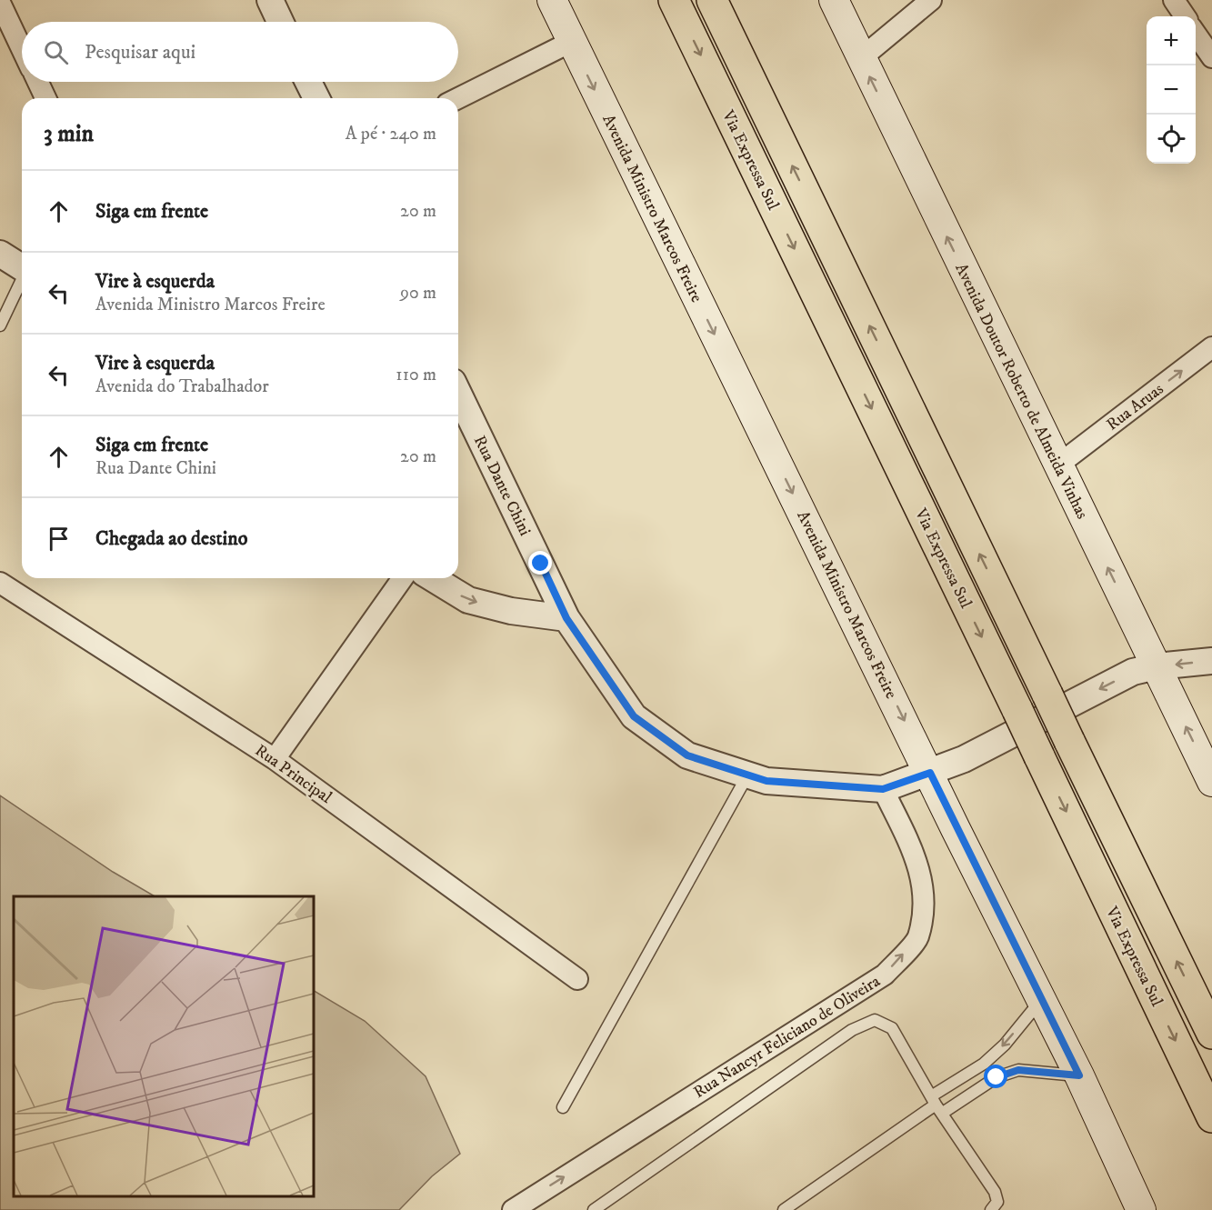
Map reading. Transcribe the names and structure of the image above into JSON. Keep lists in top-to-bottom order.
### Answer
{
  "streets": {
    "highway": ["Via Expressa Sul"],
    "main road": ["Avenida Ministro Marcos Freire", "Avenida Doutor Roberto de Almeida Vinhas"],
    "street": [
      "Rua Aruas",
      "Rua Dante Chini",
      "Rua Principal",
      "Rua Nancyr Feliciano de Oliveira"
    ]
  },
  "crossings": [
    ["Avenida Doutor Roberto de Almeida Vinhas", "Rua Aruas"],
    ["Rua Dante Chini", "Rua Nancyr Feliciano de Oliveira"]
  ],
  "one_way": [
    "Avenida Ministro Marcos Freire",
    "Avenida Doutor Roberto de Almeida Vinhas",
    "Rua Aruas",
    "Rua Nancyr Feliciano de Oliveira"
  ],
  "page": {
    "map_buttons": ["+", "−"],
    "search": "Pesquisar aqui",
    "heading": ["3 min", "A pé · 240 m"],
    "list": [
      ["Siga em frente", "20 m"],
      ["Vire à esquerda", "Avenida Ministro Marcos Freire", "90 m"],
      ["Vire à esquerda", "Avenida do Trabalhador", "110 m"],
      ["Siga em frente", "Rua Dante Chini", "20 m"],
      "Chegada ao destino"
    ]
  }
}
